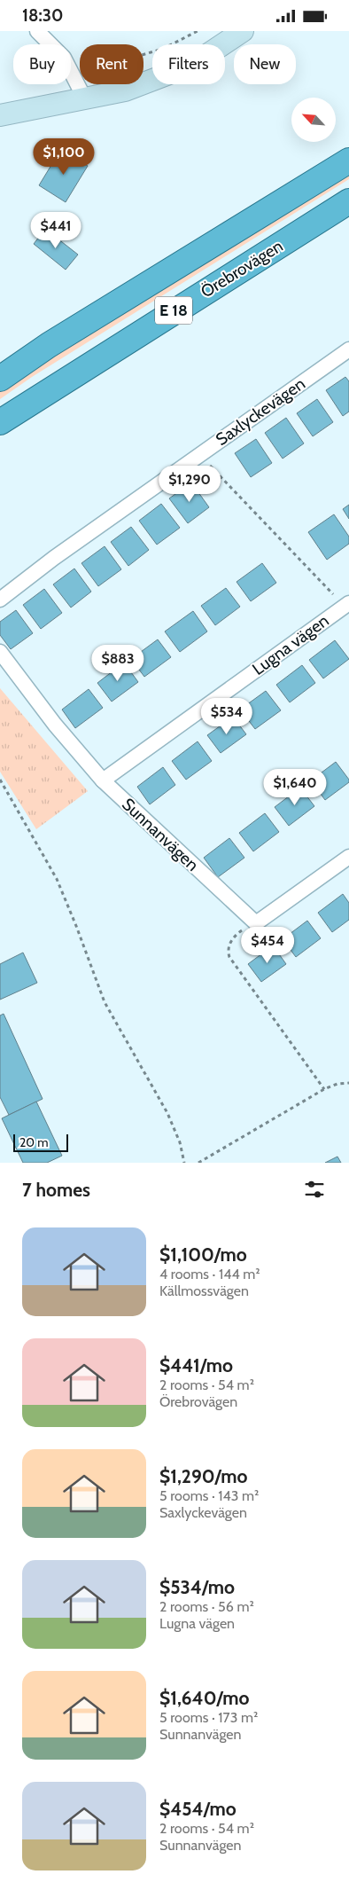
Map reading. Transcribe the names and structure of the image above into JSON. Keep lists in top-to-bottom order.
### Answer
{
  "streets": {
    "highway": ["Örebrovägen", "E 18"],
    "street": ["Saxlyckevägen", "Lugna vägen", "Sunnanvägen"]
  },
  "crossings": [
    ["Lugna vägen", "Sunnanvägen"]
  ],
  "scale_bar": "20 m",
  "north": "top left",
  "page": {
    "status": "18:30",
    "chip": [
      "Buy",
      "Rent",
      "Filters",
      "New"
    ],
    "price": [
      "$1,100",
      "$441",
      "$1,290",
      "$883",
      "$534",
      "$1,640",
      "$454"
    ],
    "scale": "20 m",
    "heading": "7 homes",
    "list": [
      {
        "name": "$1,100/mo",
        "note": "4 rooms · 144 m² · Källmossvägen"
      },
      {
        "name": "$441/mo",
        "note": "2 rooms · 54 m² · Örebrovägen"
      },
      {
        "name": "$1,290/mo",
        "note": "5 rooms · 143 m² · Saxlyckevägen"
      },
      {
        "name": "$534/mo",
        "note": "2 rooms · 56 m² · Lugna vägen"
      },
      {
        "name": "$1,640/mo",
        "note": "5 rooms · 173 m² · Sunnanvägen"
      },
      {
        "name": "$454/mo",
        "note": "2 rooms · 54 m² · Sunnanvägen"
      }
    ]
  }
}
